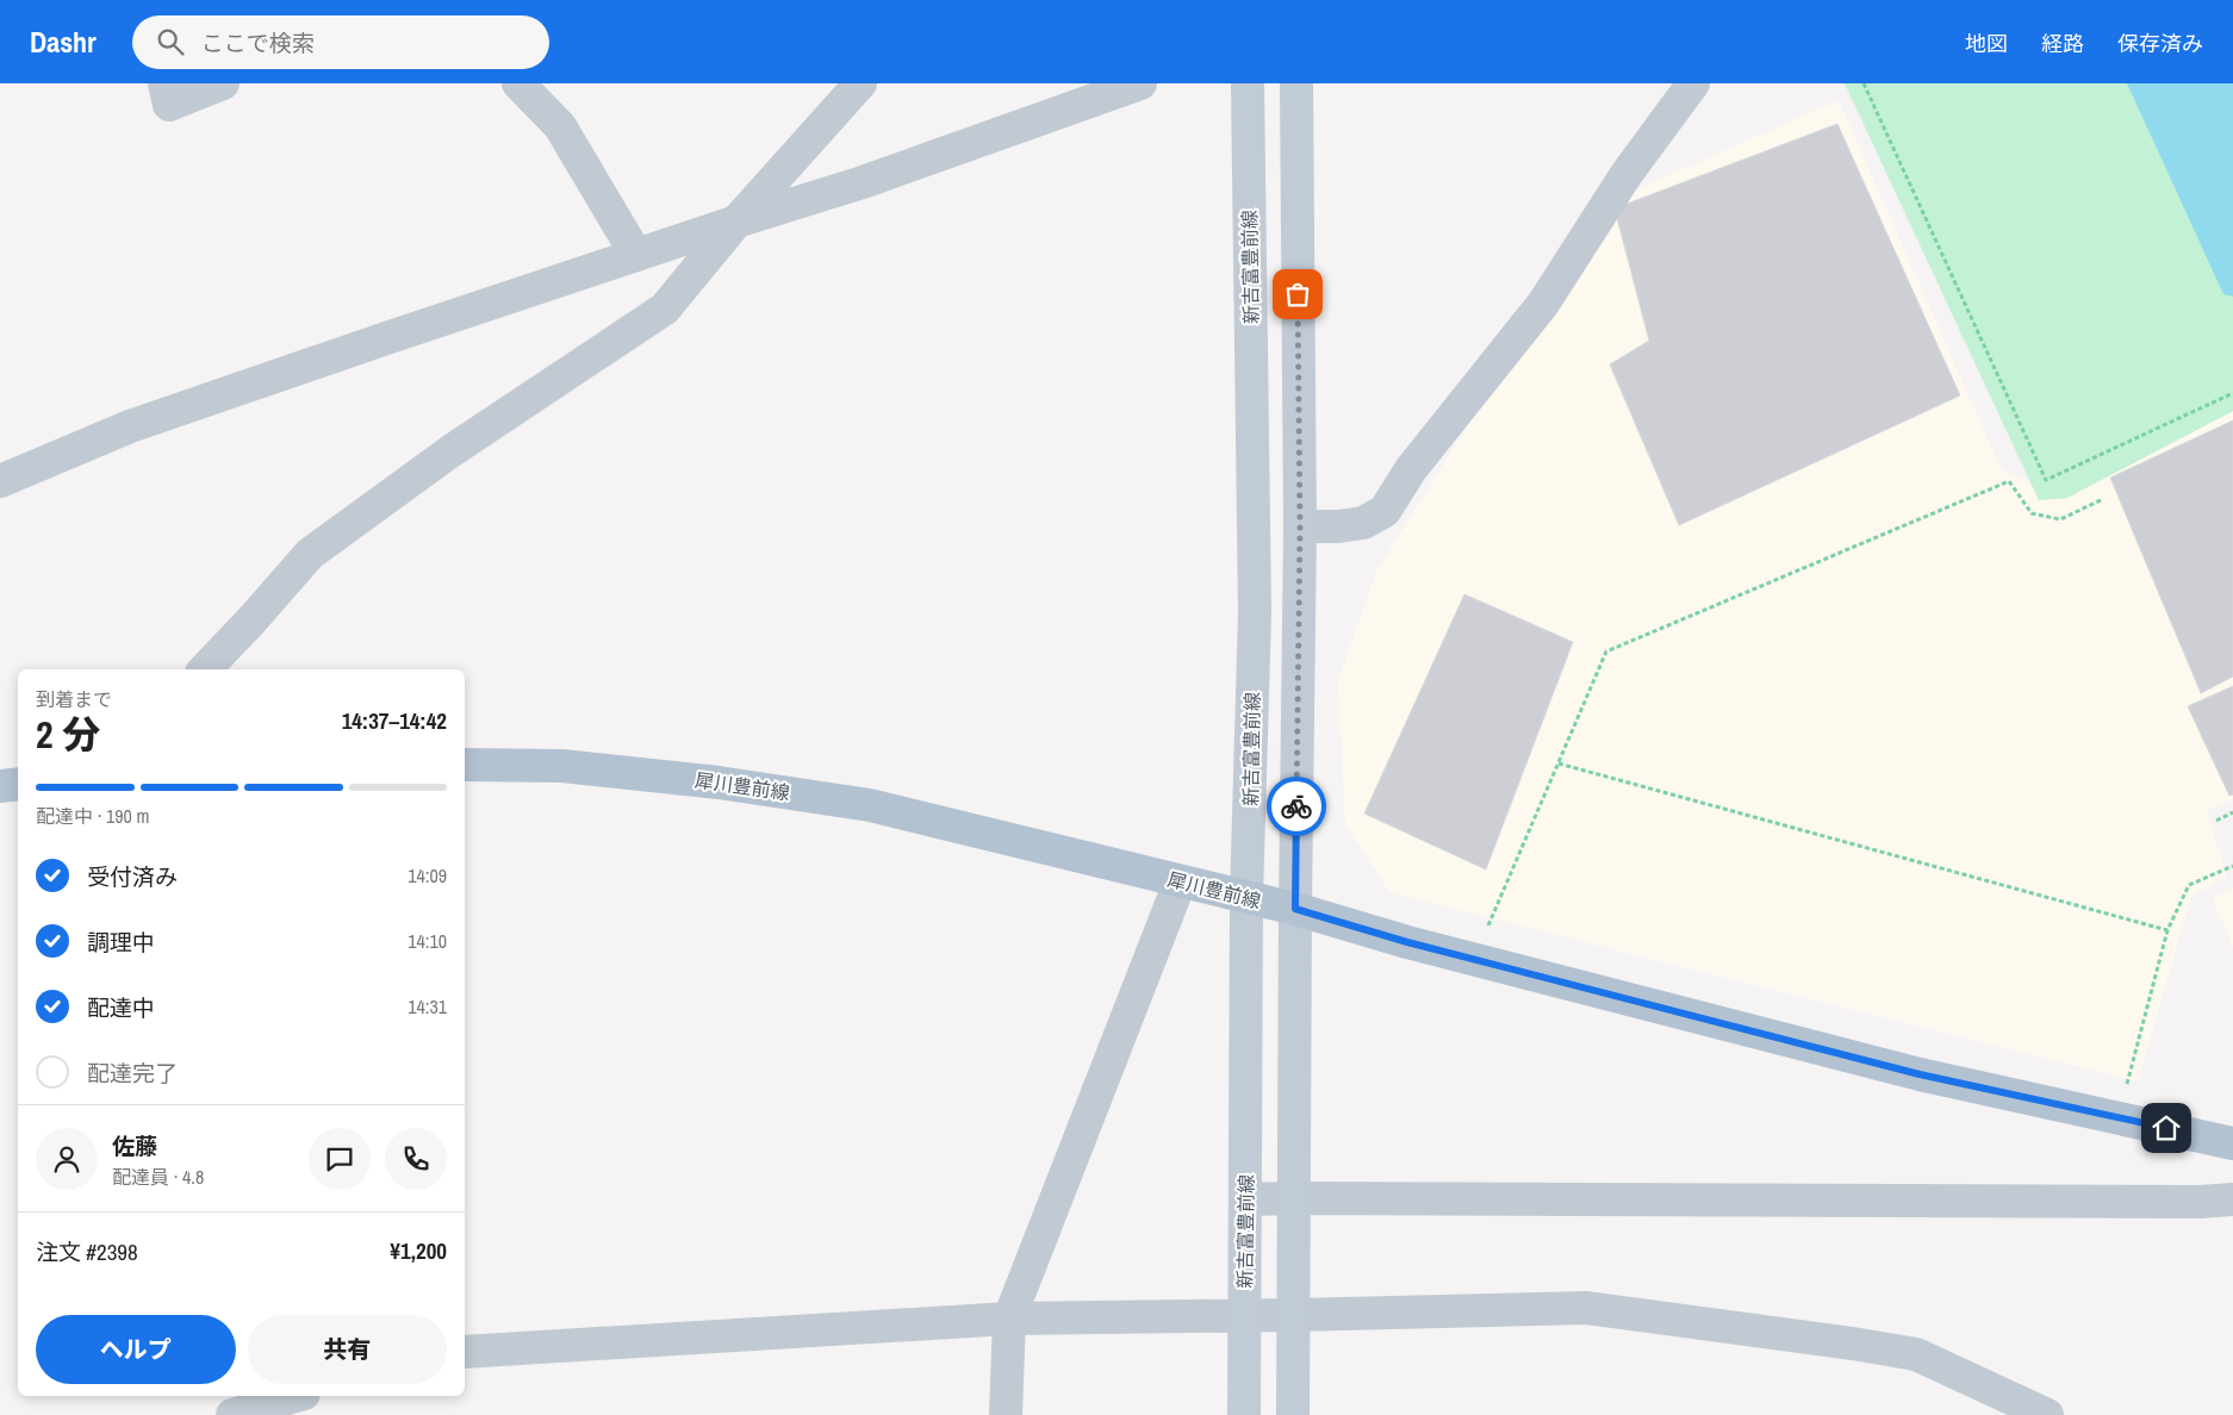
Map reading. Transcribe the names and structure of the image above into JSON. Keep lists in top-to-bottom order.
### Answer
{
  "streets": {
    "main road": ["新吉富豊前線", "犀川豊前線"]
  },
  "crossings": [
    ["新吉富豊前線", "犀川豊前線"]
  ],
  "page": {
    "header": "Dashr",
    "search": "ここで検索",
    "nav": ["地図", "経路", "保存済み"],
    "heading": ["2 分", "到着まで", "14:37–14:42"],
    "panel": [
      "佐藤",
      "配達員 · 4.8",
      "注文 #2398",
      "¥1,200"
    ],
    "bar": "配達中 · 190 m",
    "list": [
      ["受付済み", "14:09"],
      ["調理中", "14:10"],
      ["配達中", "14:31"],
      "配達完了"
    ],
    "buttons": ["ヘルプ", "共有"]
  }
}
